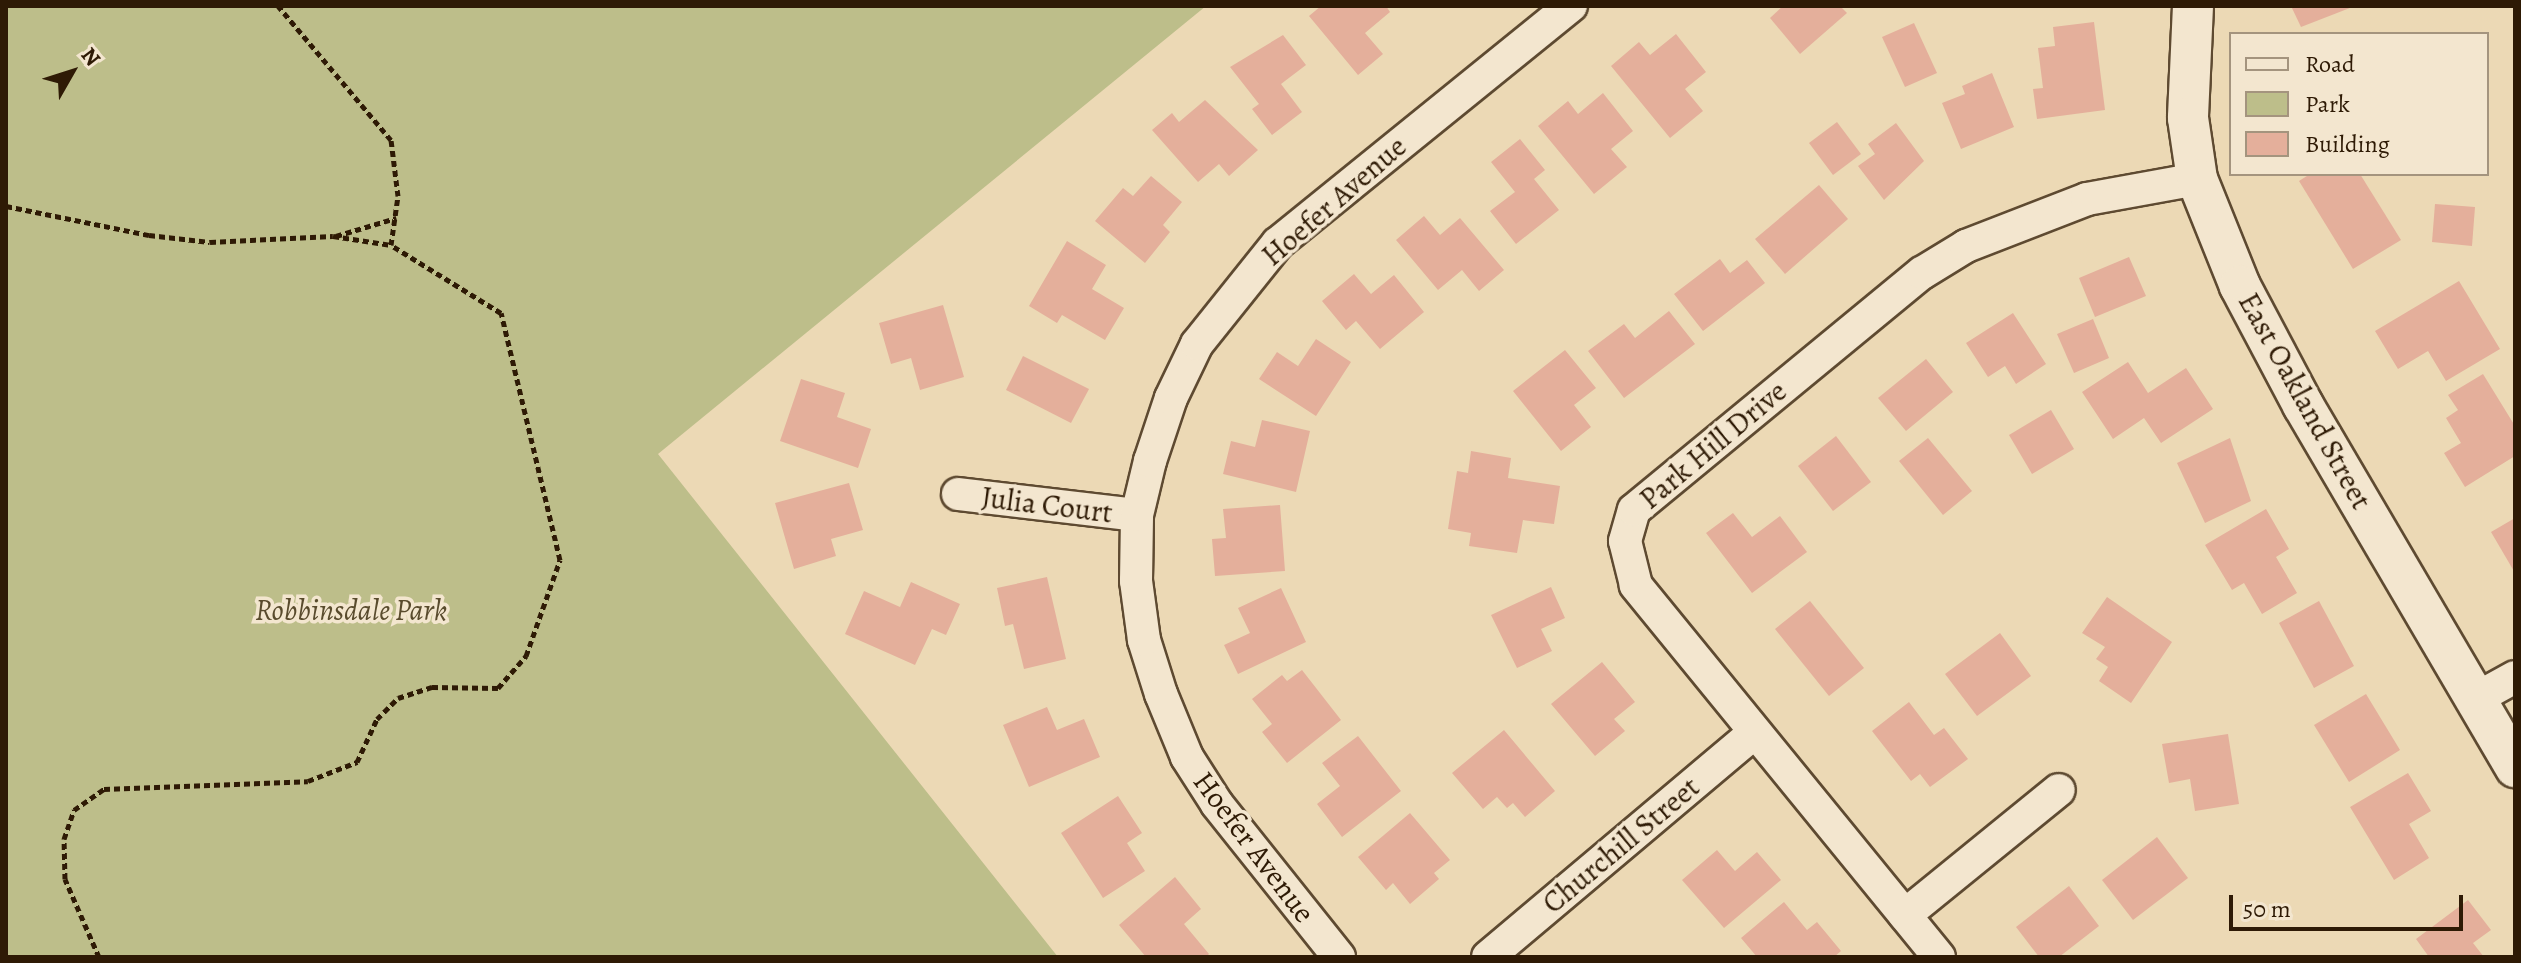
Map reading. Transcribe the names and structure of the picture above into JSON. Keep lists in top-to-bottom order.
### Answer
{
  "streets": {
    "street": [
      "Hoefer Avenue",
      "East Oakland Street",
      "Park Hill Drive",
      "Julia Court",
      "Churchill Street"
    ]
  },
  "crossings": [
    ["Hoefer Avenue", "Julia Court"],
    ["East Oakland Street", "Park Hill Drive"],
    ["Park Hill Drive", "Churchill Street"]
  ],
  "parks": ["Robbinsdale Park"],
  "legend": ["Road", "Park", "Building"],
  "scale_bar": "50 m",
  "north": "top right"
}
